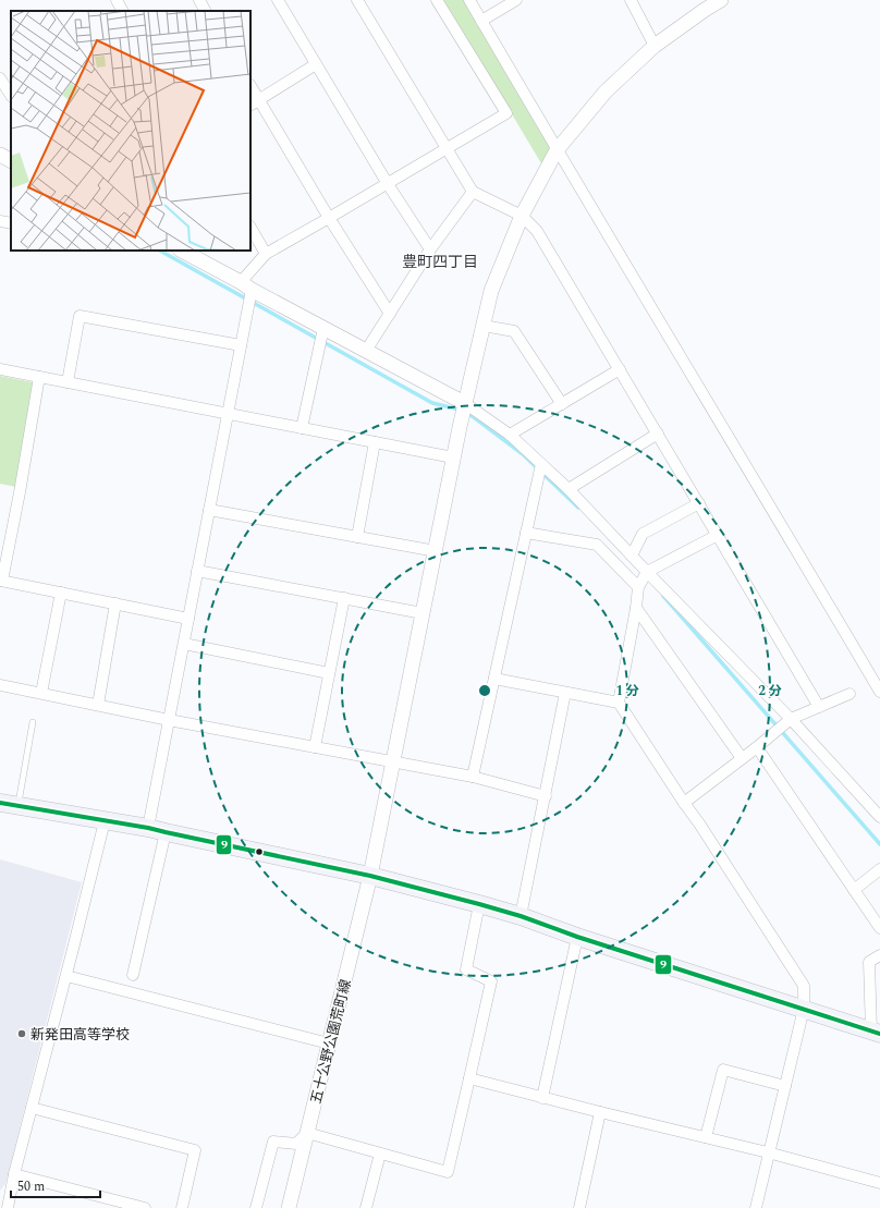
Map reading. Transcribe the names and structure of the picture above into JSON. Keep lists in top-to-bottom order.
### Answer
{
  "streets": {
    "street": ["五十公野公園荒町線"]
  },
  "districts": ["豊町四丁目"],
  "places": ["新発田高等学校"],
  "lines": ["transit line 9"],
  "scale_bar": "50 m",
  "rings": ["1 分", "2 分"]
}
